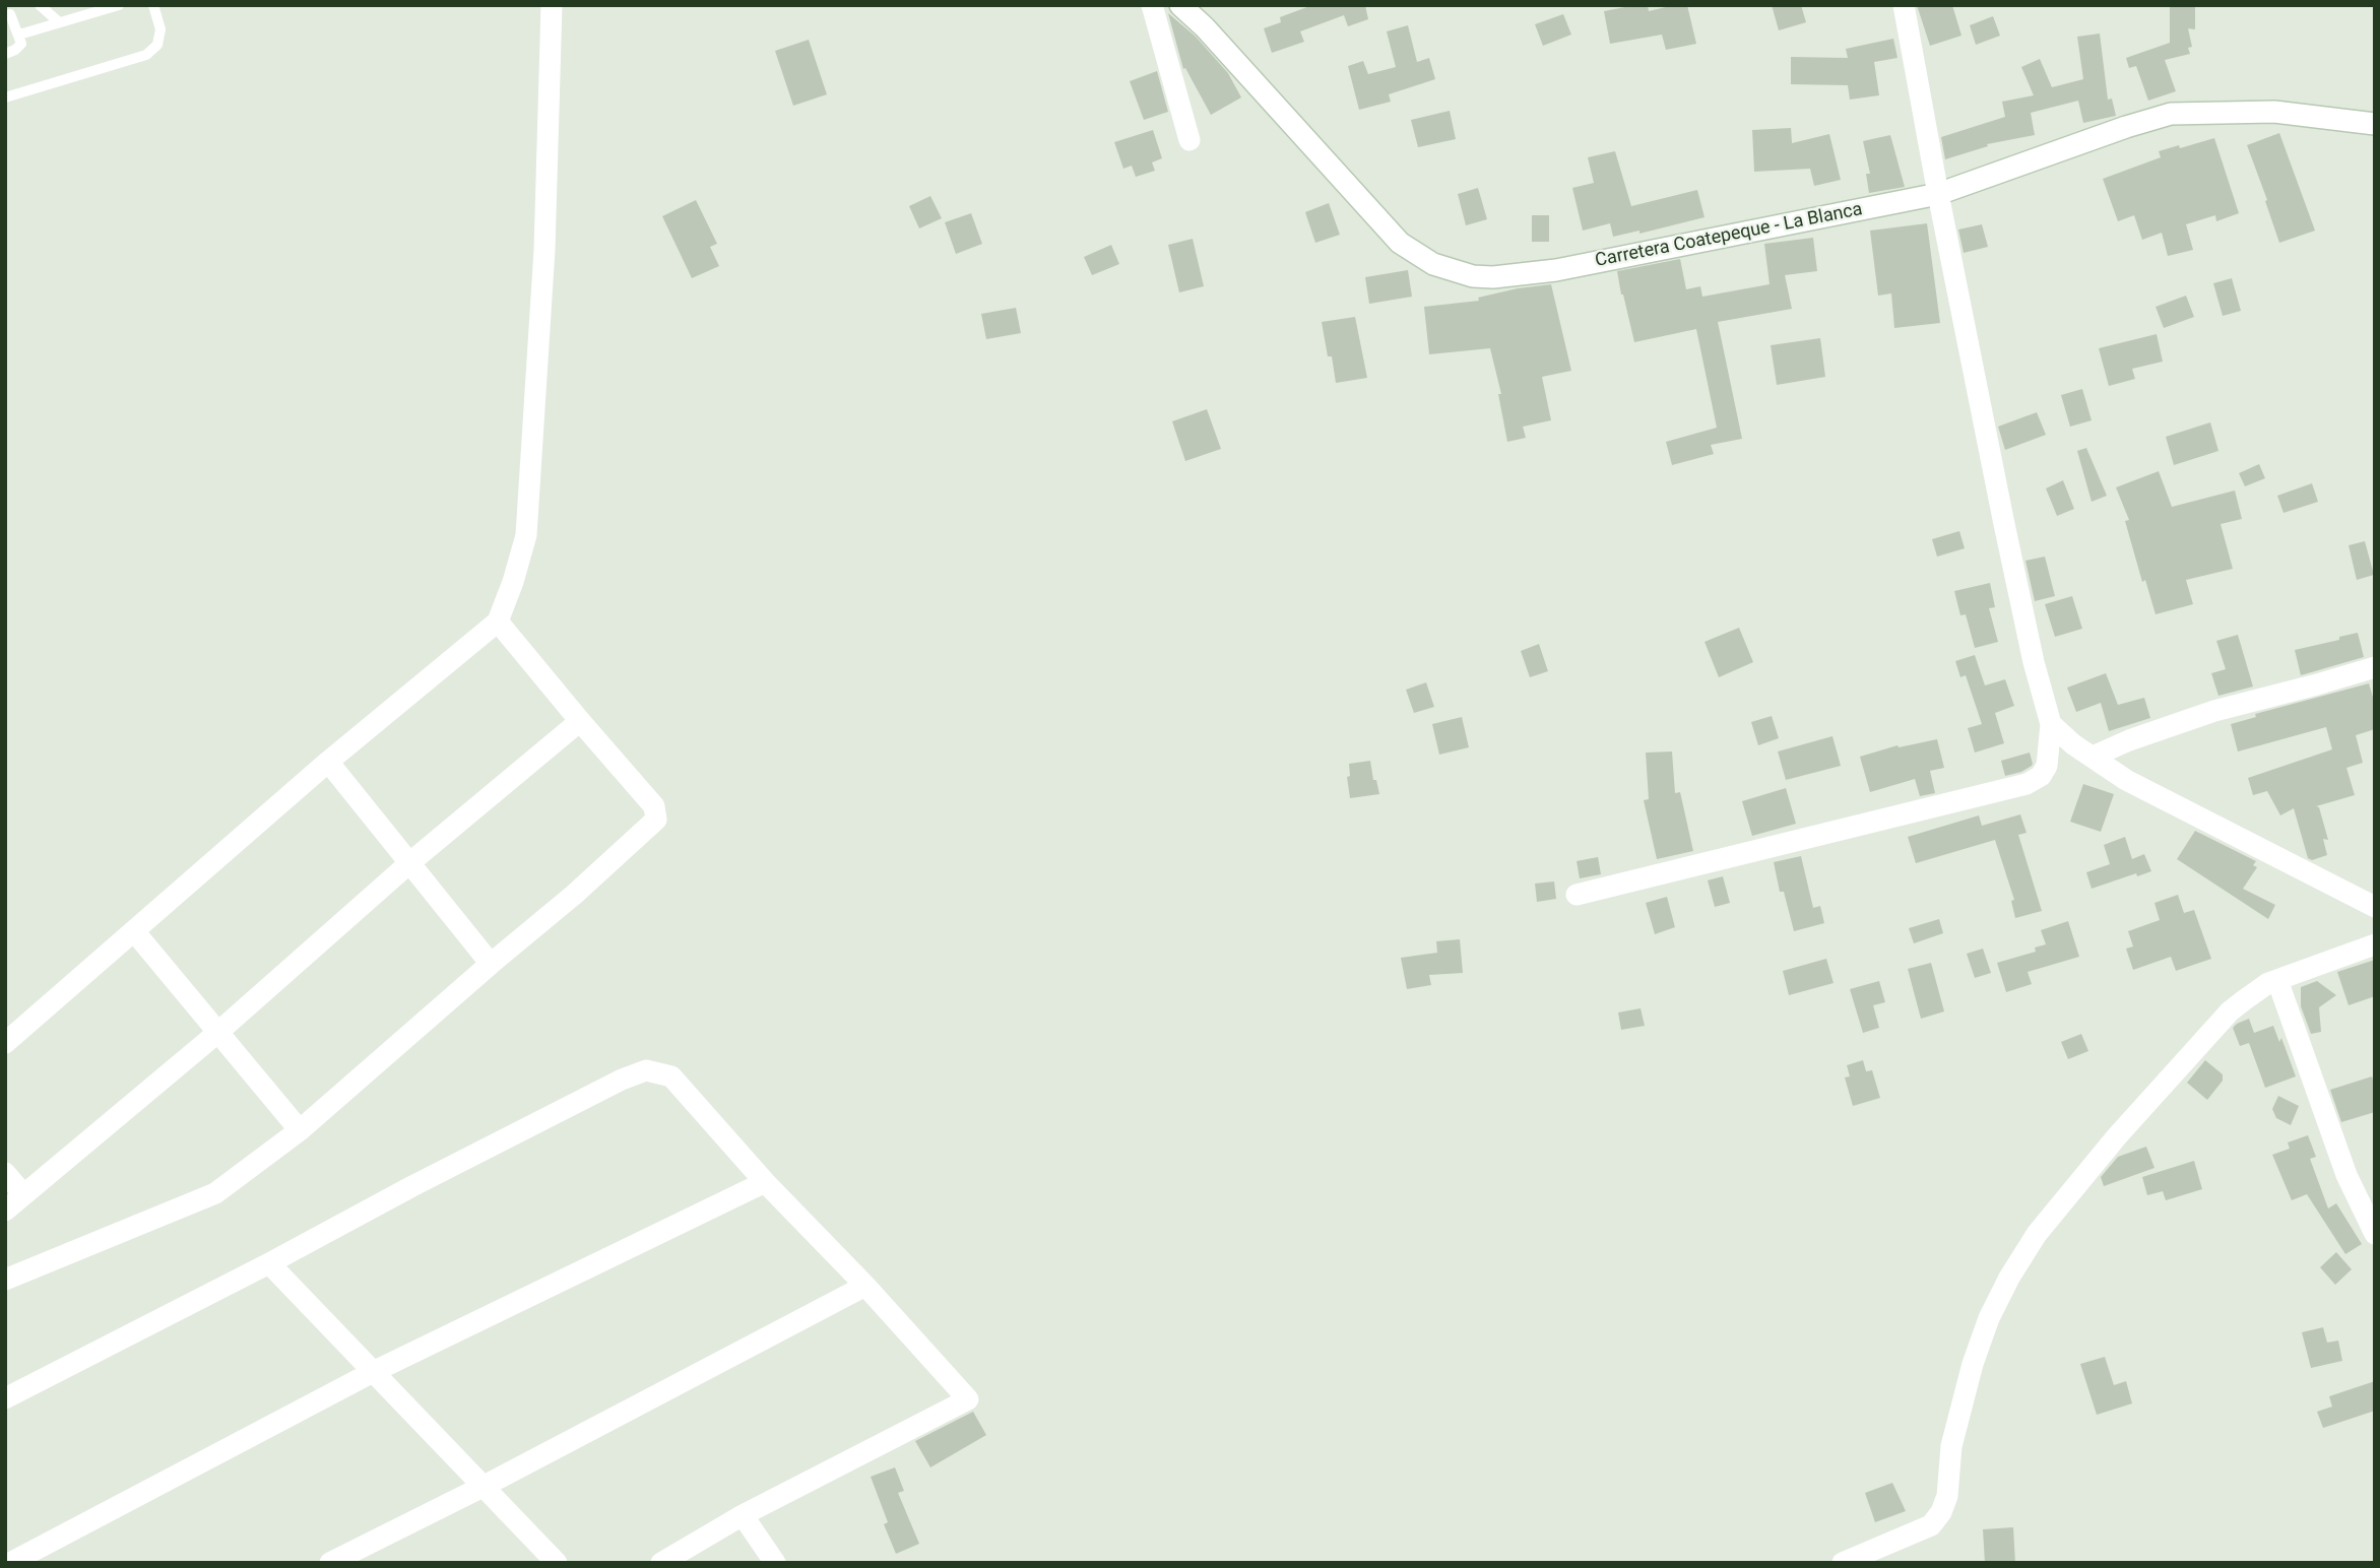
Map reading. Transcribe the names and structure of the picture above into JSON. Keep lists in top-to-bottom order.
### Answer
{
  "streets": {
    "street": ["Carretera Coatepeque - La Blanca"]
  }
}
